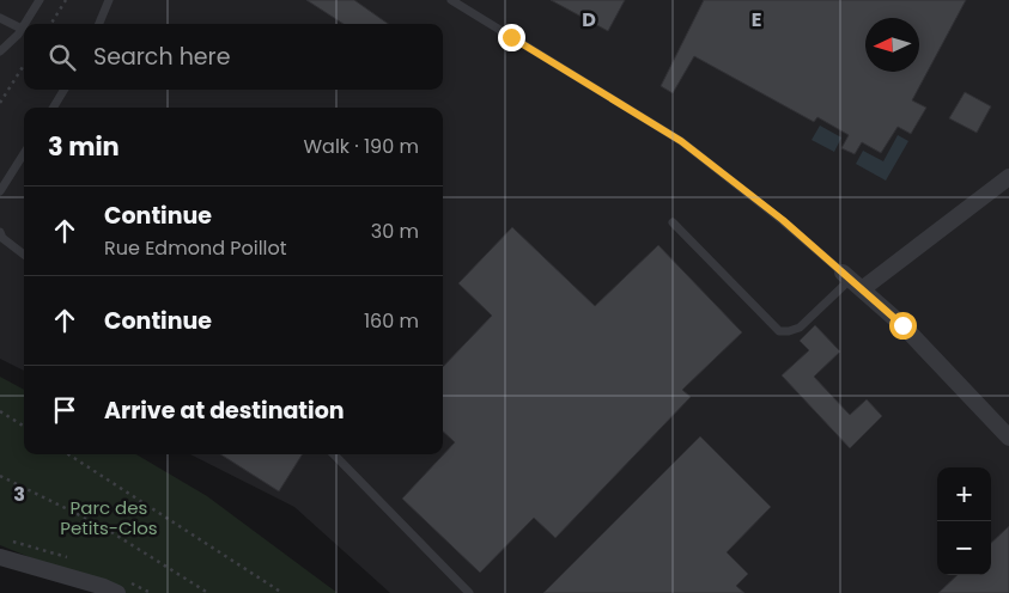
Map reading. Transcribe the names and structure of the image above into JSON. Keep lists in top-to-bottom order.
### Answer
{
  "parks": ["Parc des Petits-Clos"],
  "north": "left",
  "page": {
    "search": "Search here",
    "heading": ["3 min", "Walk · 190 m"],
    "list": [
      ["Continue", "Rue Edmond Poillot", "30 m"],
      ["Continue", "160 m"],
      "Arrive at destination"
    ],
    "map_buttons": ["+", "−"]
  },
  "grid": {
    "columns": ["D", "E"],
    "rows": ["3"]
  }
}
